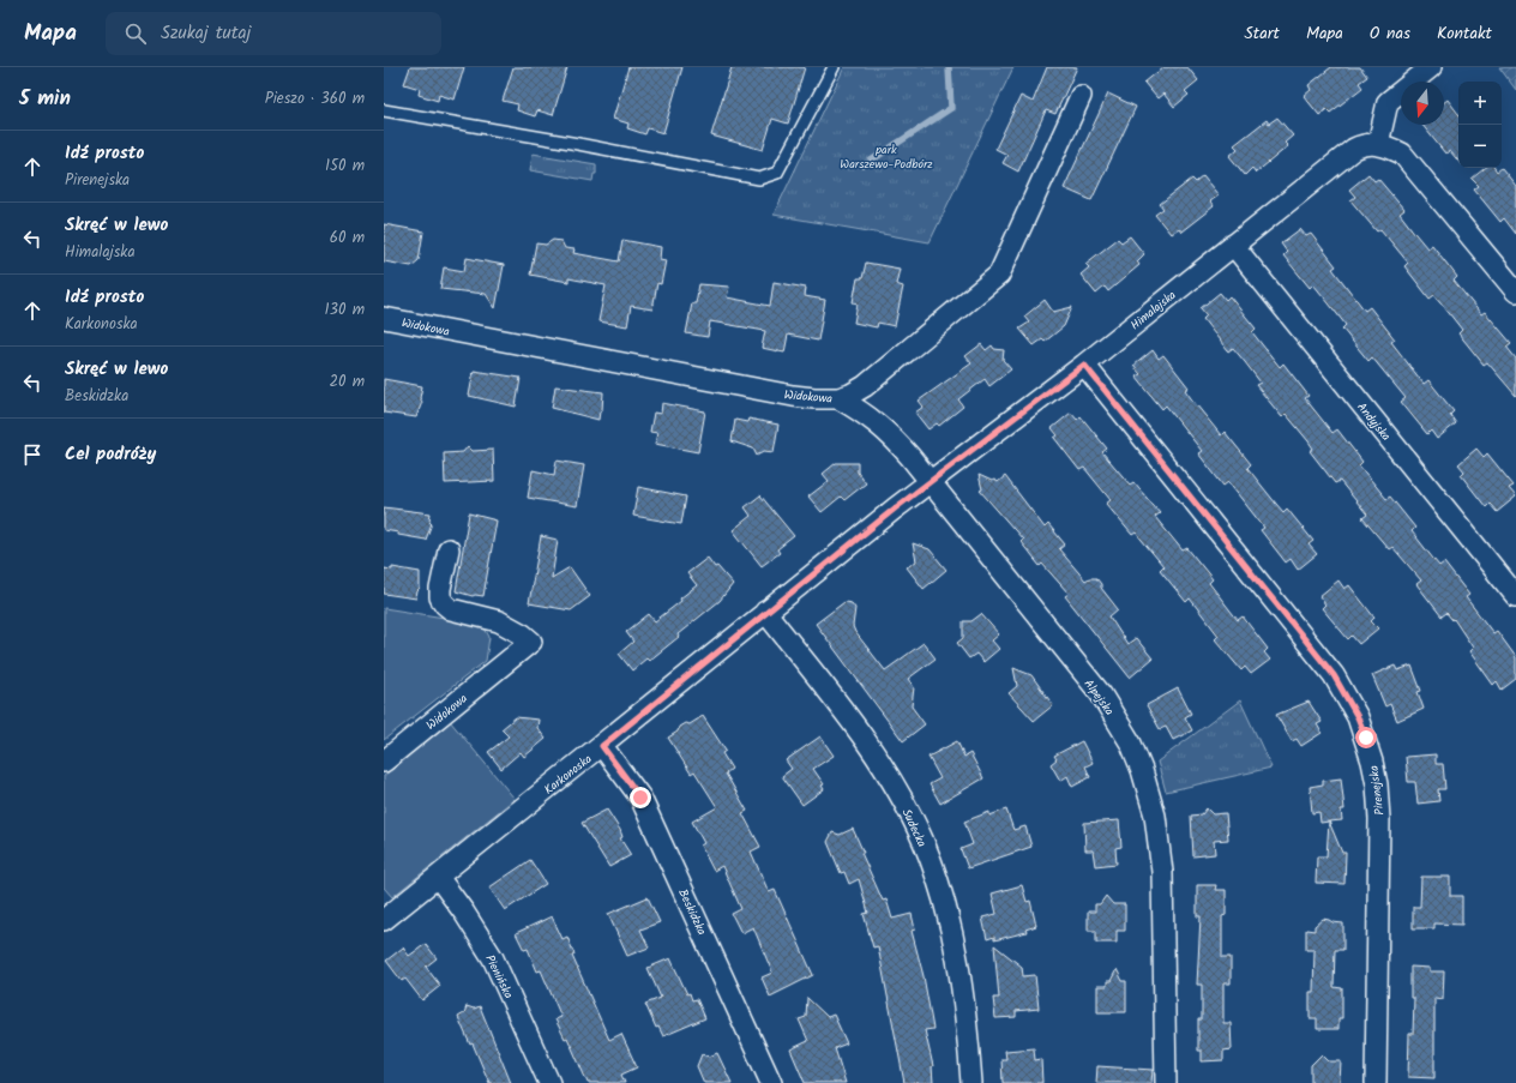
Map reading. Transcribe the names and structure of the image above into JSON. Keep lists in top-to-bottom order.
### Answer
{
  "streets": {
    "street": [
      "Himalajska",
      "Widokowa",
      "Andyjska",
      "Alpejska",
      "Karkonoska",
      "Pirenejska",
      "Sudecka",
      "Beskidzka",
      "Pienińska"
    ]
  },
  "crossings": [
    ["Himalajska", "Andyjska"],
    ["Himalajska", "Alpejska"],
    ["Himalajska", "Karkonoska"],
    ["Himalajska", "Pirenejska"],
    ["Widokowa", "Alpejska"],
    ["Alpejska", "Karkonoska"],
    ["Karkonoska", "Sudecka"],
    ["Karkonoska", "Beskidzka"],
    ["Karkonoska", "Pienińska"]
  ],
  "parks": ["park Warszewo-Podbórz"],
  "north": "bottom",
  "page": {
    "header": "Mapa",
    "search": "Szukaj tutaj",
    "nav": [
      "Start",
      "Mapa",
      "O nas",
      "Kontakt"
    ],
    "heading": ["5 min", "Pieszo · 360 m"],
    "map_buttons": ["+", "−"],
    "list": [
      ["Idź prosto", "Pirenejska", "150 m"],
      ["Skręć w lewo", "Himalajska", "60 m"],
      ["Idź prosto", "Karkonoska", "130 m"],
      ["Skręć w lewo", "Beskidzka", "20 m"],
      "Cel podróży"
    ]
  }
}
